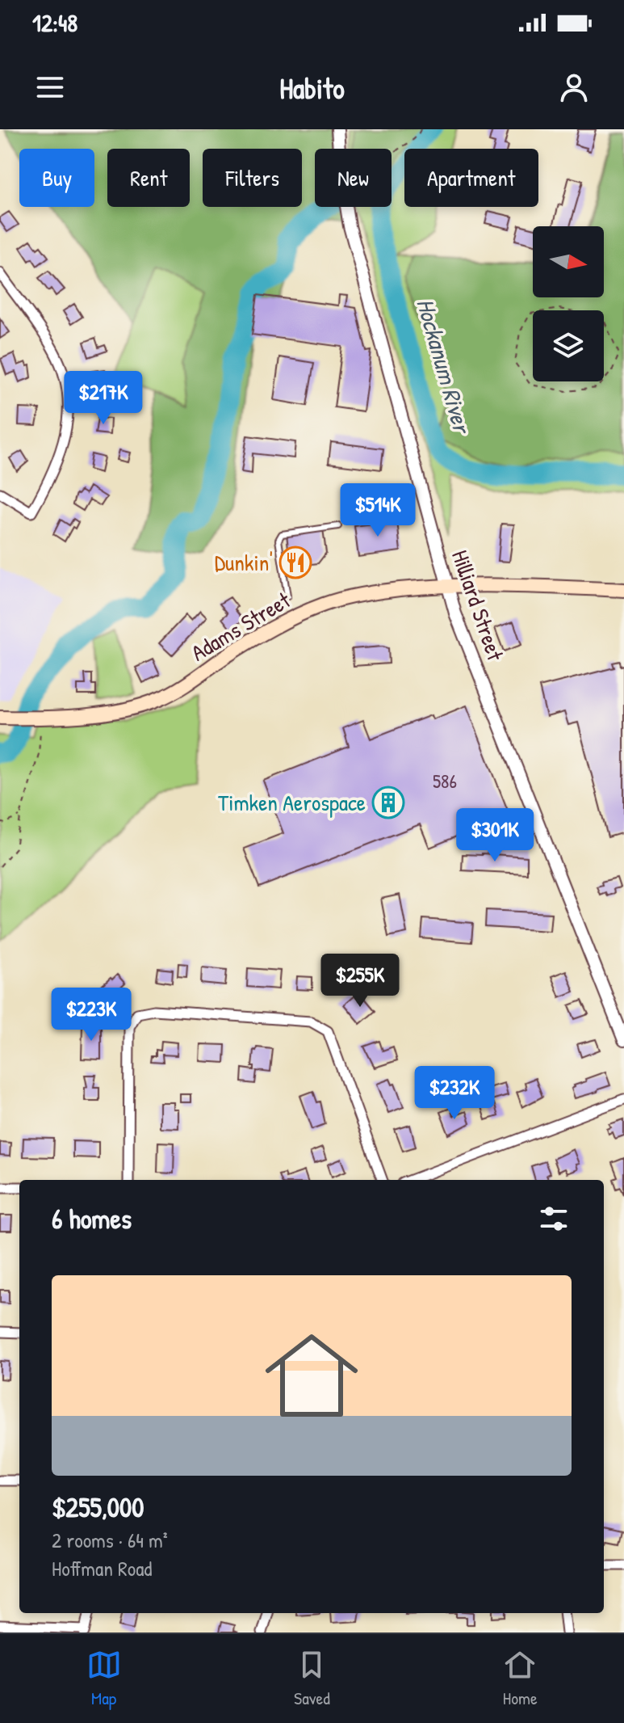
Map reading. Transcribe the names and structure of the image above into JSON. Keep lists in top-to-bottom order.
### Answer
{
  "streets": {
    "main road": ["Adams Street"],
    "street": ["Hilliard Street"]
  },
  "crossings": [
    ["Hilliard Street", "Adams Street"]
  ],
  "water": ["Hockanum River"],
  "places": {
    "restaurant": ["Dunkin'"],
    "building": ["Timken Aerospace"]
  },
  "house_numbers": ["586"],
  "north": "right",
  "page": {
    "status": "12:48",
    "header": "Habito",
    "chip": [
      "Buy",
      "Rent",
      "Filters",
      "New",
      "Apartment"
    ],
    "price": [
      "$217K",
      "$514K",
      "$301K",
      "$255K",
      "$223K",
      "$232K"
    ],
    "heading": "6 homes",
    "list": [
      {
        "name": "$255,000",
        "note": "2 rooms · 64 m² · Hoffman Road"
      }
    ],
    "tabs": ["Map", "Saved", "Home"]
  }
}
